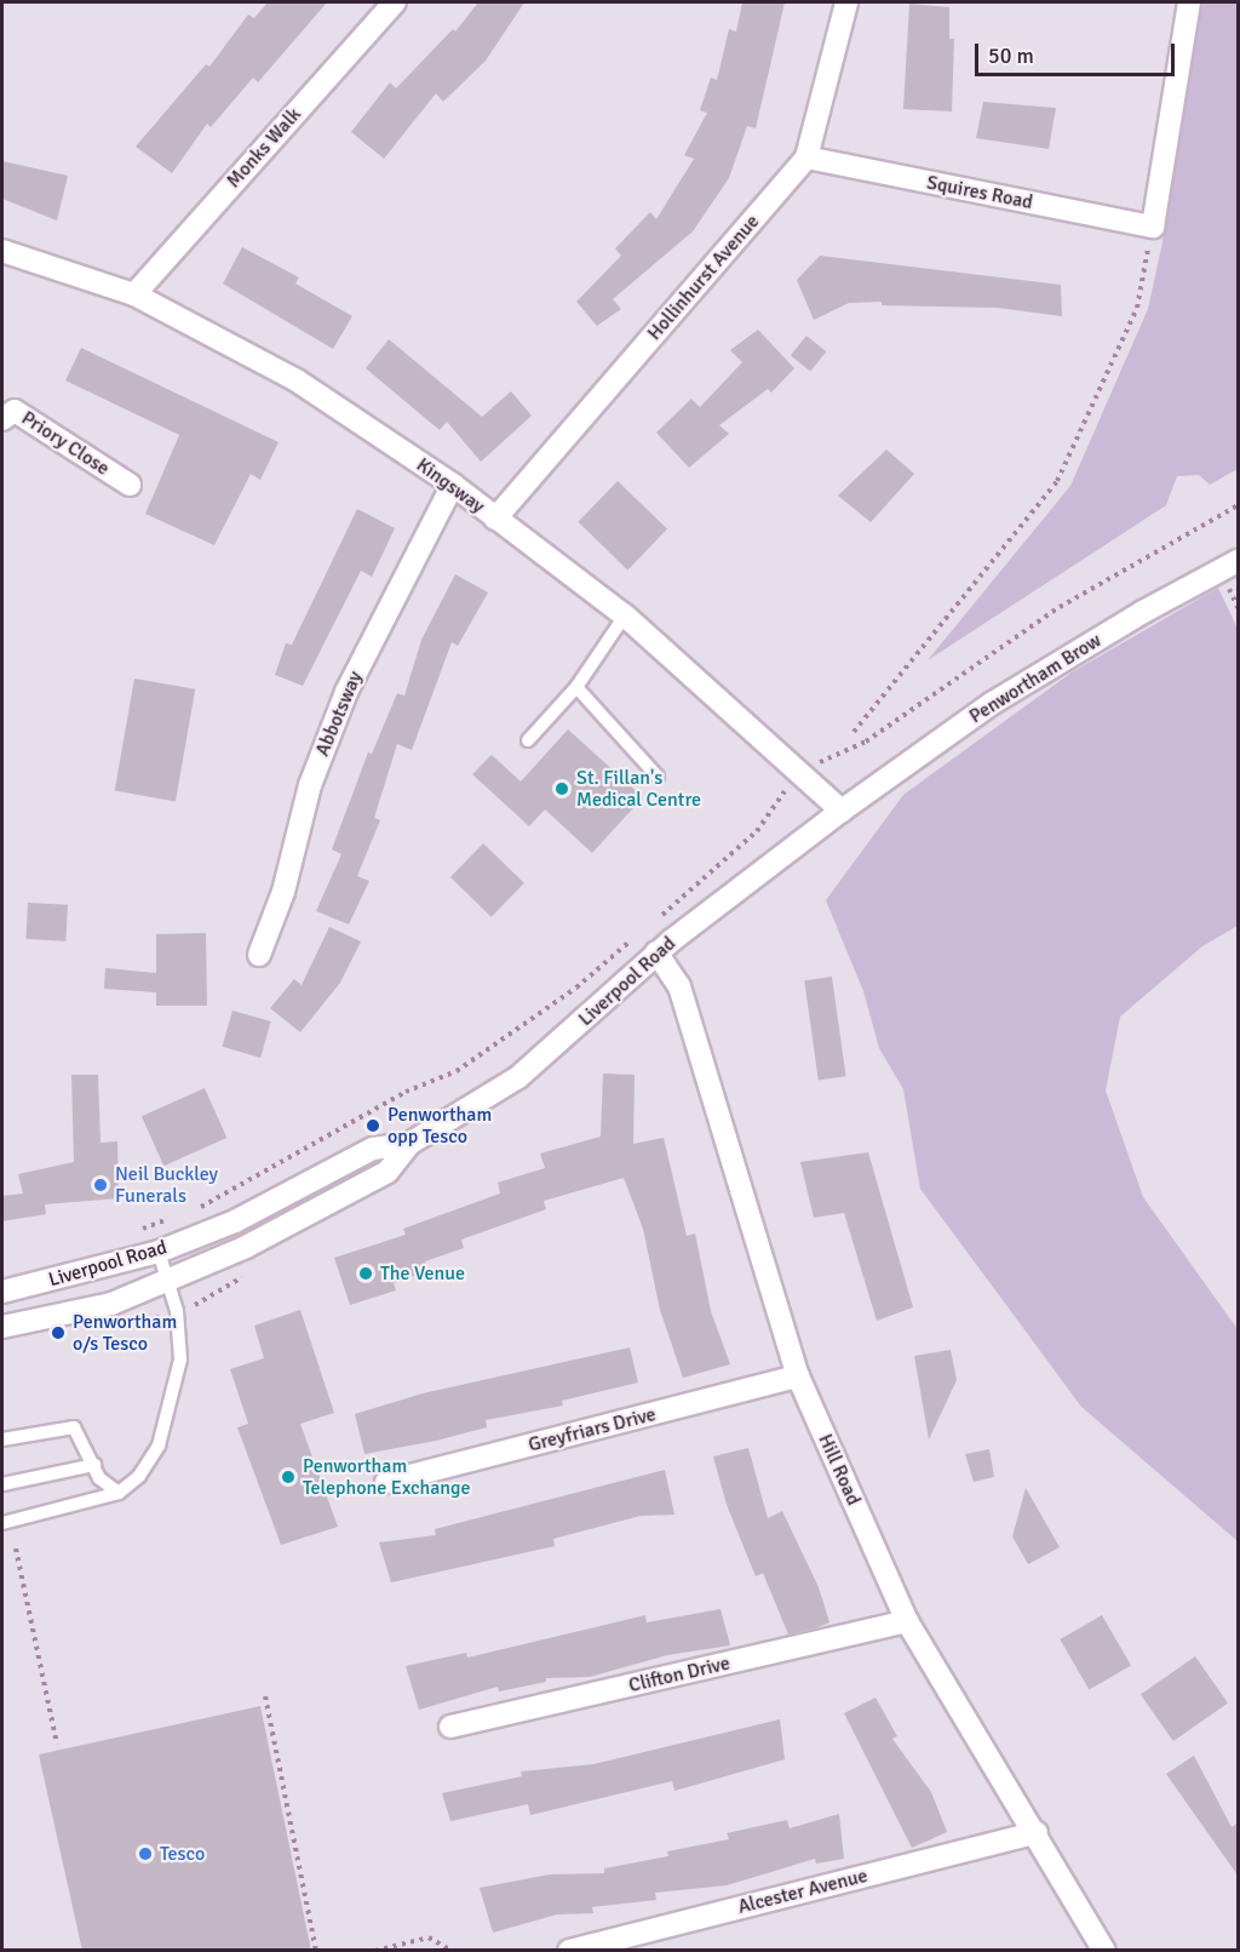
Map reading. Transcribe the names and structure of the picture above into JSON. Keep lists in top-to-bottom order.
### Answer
{
  "streets": {
    "street": [
      "Monks Walk",
      "Squires Road",
      "Hollinhurst Avenue",
      "Priory Close",
      "Kingsway",
      "Penwortham Brow",
      "Abbotsway",
      "Liverpool Road",
      "Greyfriars Drive",
      "Hill Road",
      "Clifton Drive",
      "Alcester Avenue"
    ]
  },
  "crossings": [
    ["Monks Walk", "Kingsway"],
    ["Squires Road", "Hollinhurst Avenue"],
    ["Hollinhurst Avenue", "Kingsway"],
    ["Kingsway", "Penwortham Brow"],
    ["Kingsway", "Abbotsway"],
    ["Kingsway", "Liverpool Road"],
    ["Penwortham Brow", "Liverpool Road"],
    ["Liverpool Road", "Hill Road"],
    ["Greyfriars Drive", "Hill Road"],
    ["Hill Road", "Clifton Drive"],
    ["Hill Road", "Alcester Avenue"]
  ],
  "places": [
    "St. Fillan's Medical Centre",
    "Penwortham opp Tesco",
    "Neil Buckley Funerals",
    "The Venue",
    "Penwortham o/s Tesco",
    "Penwortham Telephone Exchange",
    "Tesco"
  ],
  "scale_bar": "50 m"
}
